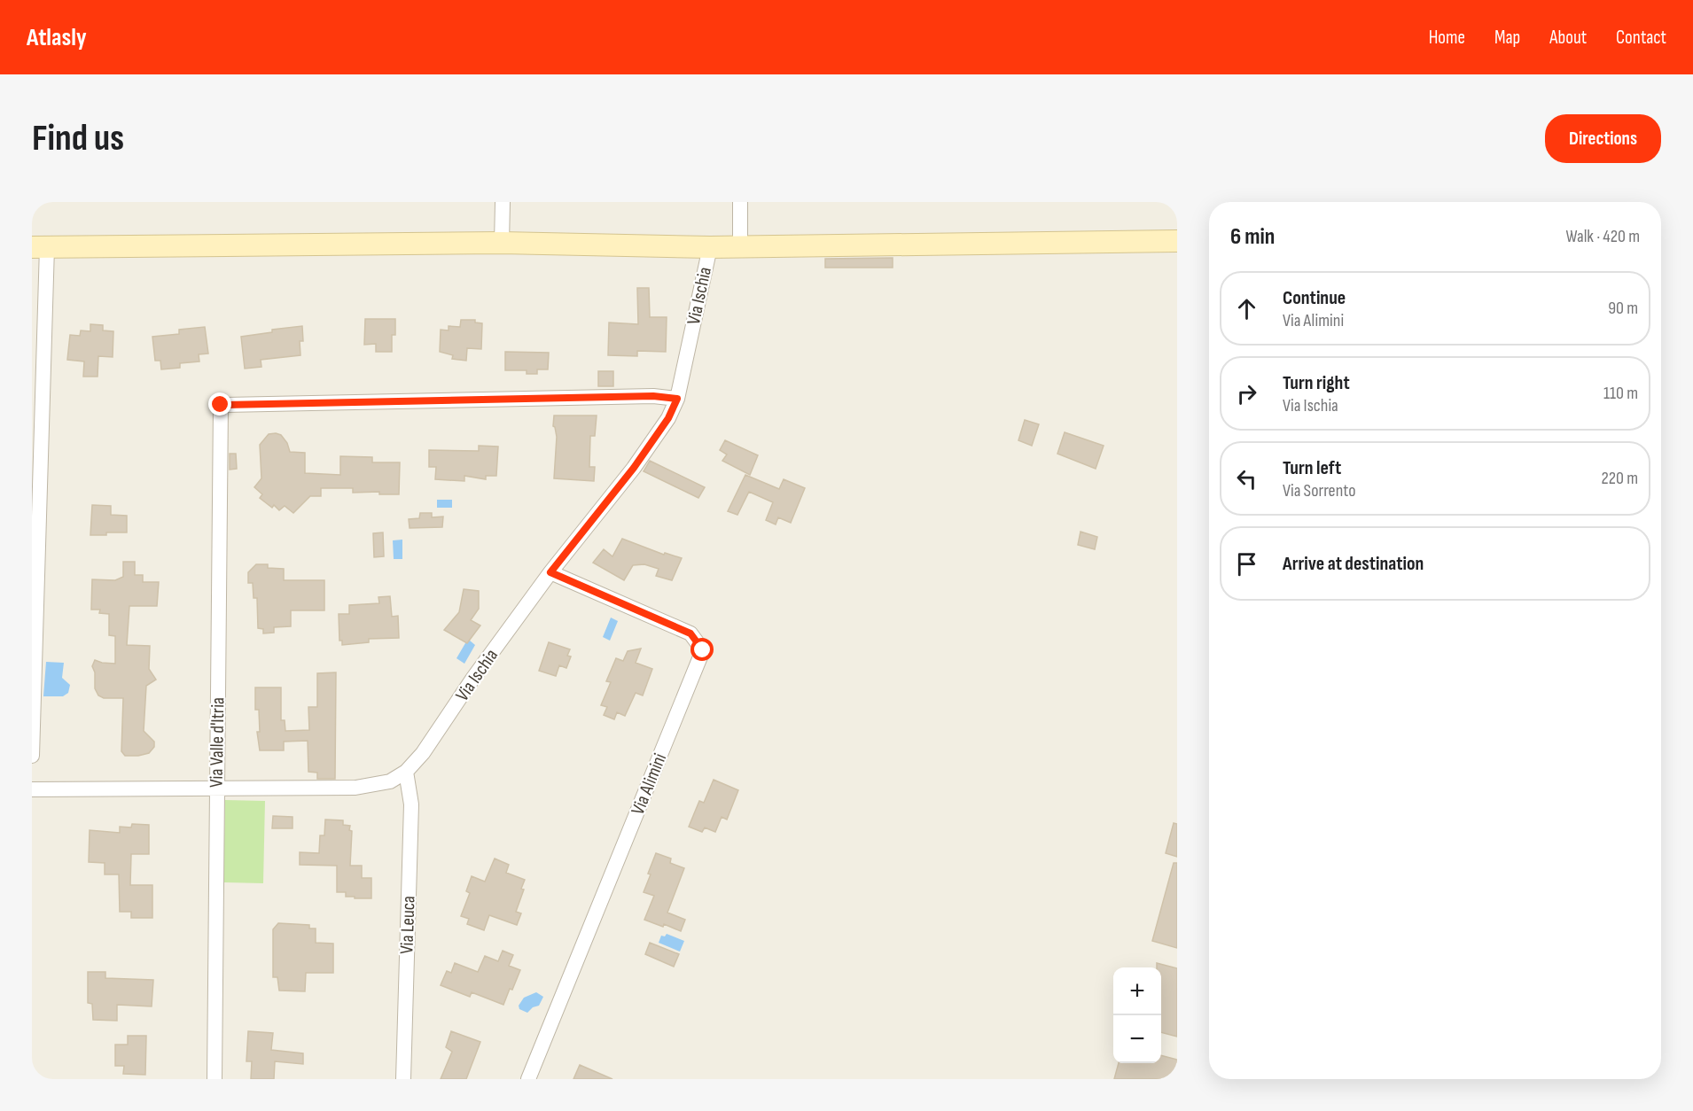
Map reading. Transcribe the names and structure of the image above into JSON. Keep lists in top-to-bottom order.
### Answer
{
  "streets": {
    "street": [
      "Via Ischia",
      "Via Valle d'Itria",
      "Via Alimini",
      "Via Leuca"
    ]
  },
  "crossings": [
    ["Via Ischia", "Via Valle d'Itria"],
    ["Via Ischia", "Via Alimini"],
    ["Via Ischia", "Via Leuca"]
  ],
  "page": {
    "header": "Atlasly",
    "nav": [
      "Home",
      "Map",
      "About",
      "Contact"
    ],
    "buttons": "Directions",
    "title": "Find us",
    "heading": ["6 min", "Walk · 420 m"],
    "list": [
      ["Continue", "Via Alimini", "90 m"],
      ["Turn right", "Via Ischia", "110 m"],
      ["Turn left", "Via Sorrento", "220 m"],
      "Arrive at destination"
    ],
    "map_buttons": ["+", "−"]
  }
}
